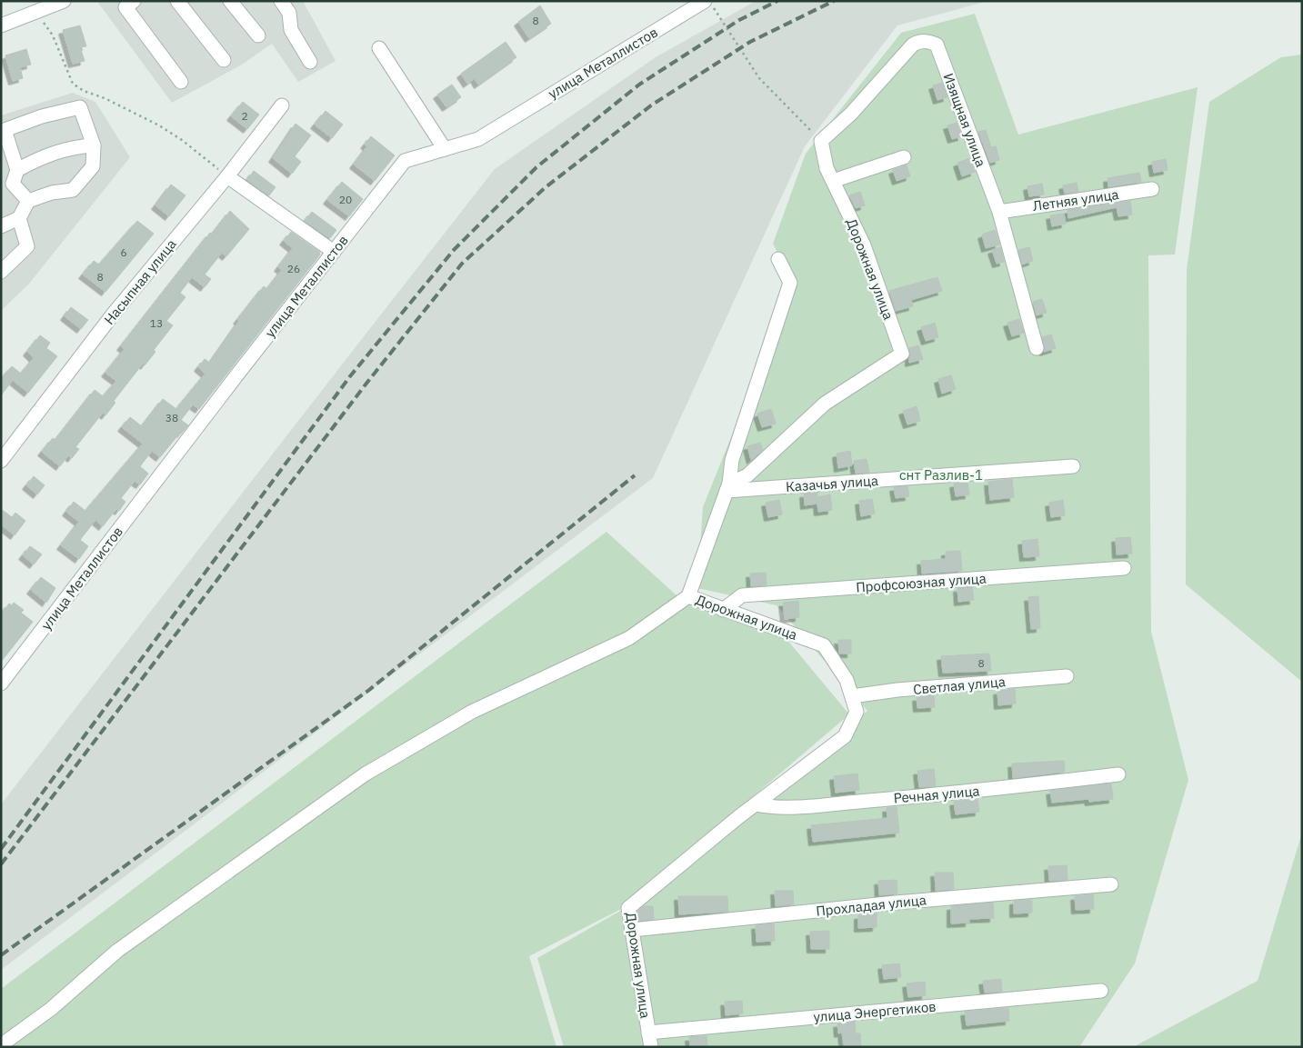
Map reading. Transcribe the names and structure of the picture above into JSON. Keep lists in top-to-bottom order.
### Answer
{
  "streets": {
    "street": [
      "улица Металлистов",
      "Изящная улица",
      "Летняя улица",
      "Дорожная улица",
      "Насыпная улица",
      "Казачья улица",
      "Профсоюзная улица",
      "Светлая улица",
      "Речная улица",
      "Прохладая улица",
      "улица Энергетиков"
    ]
  },
  "crossings": [
    ["Изящная улица", "Летняя улица"],
    ["Изящная улица", "Дорожная улица"],
    ["Дорожная улица", "Казачья улица"],
    ["Дорожная улица", "Профсоюзная улица"],
    ["Дорожная улица", "Светлая улица"],
    ["Дорожная улица", "Речная улица"],
    ["Дорожная улица", "Прохладая улица"],
    ["Дорожная улица", "улица Энергетиков"]
  ],
  "parks": ["снт Разлив-1"],
  "house_numbers": [
    "8",
    "2",
    "20",
    "6",
    "26",
    "8",
    "13",
    "38",
    "8"
  ]
}
